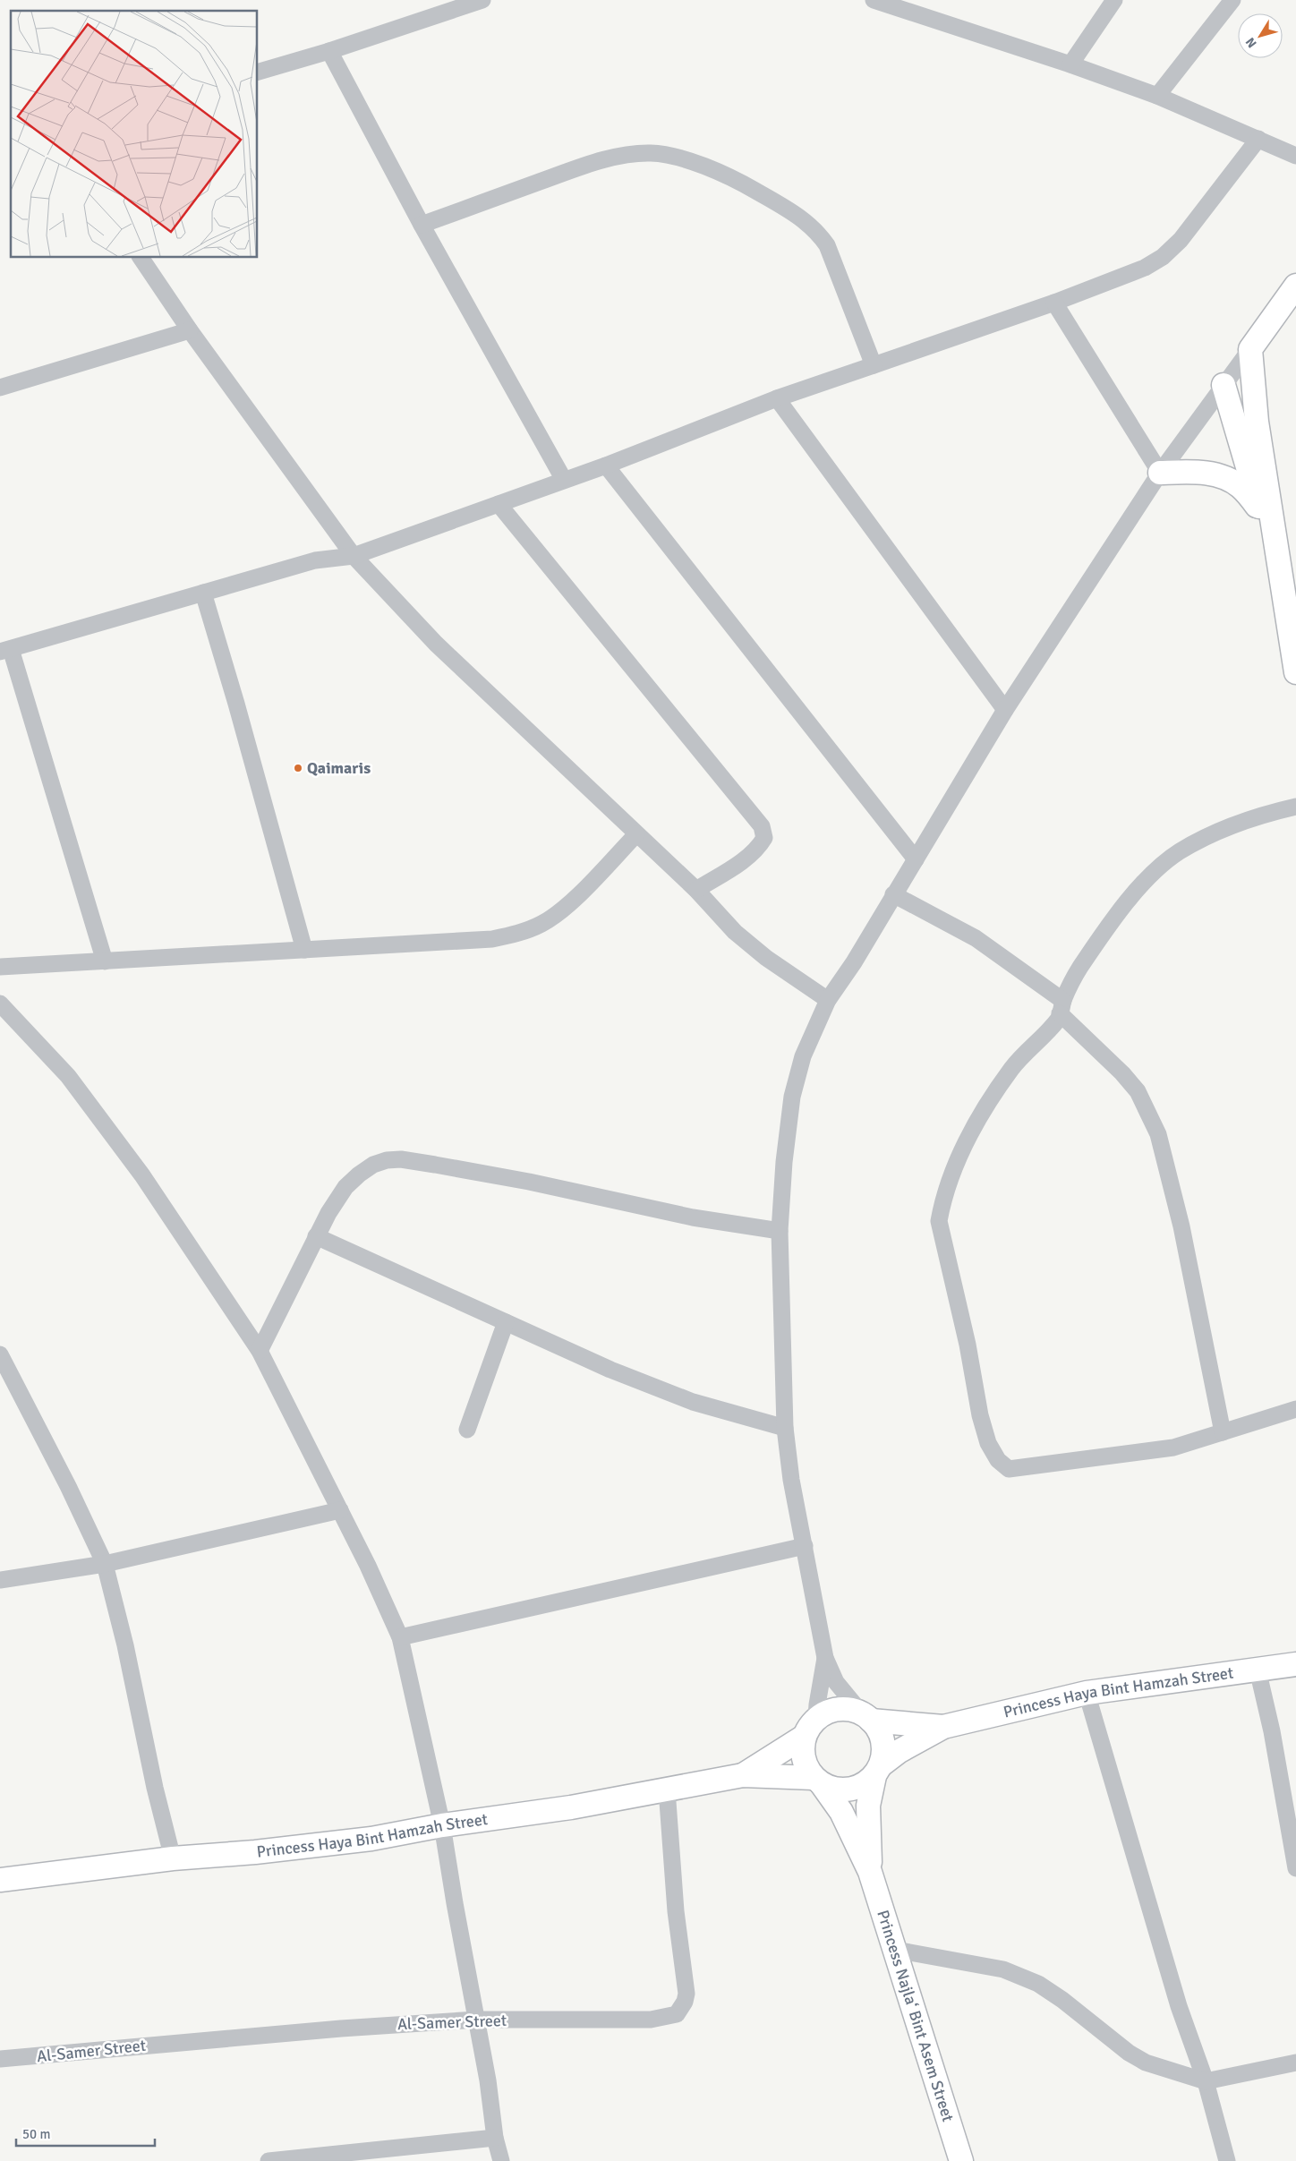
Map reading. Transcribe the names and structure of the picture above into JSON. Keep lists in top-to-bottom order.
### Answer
{
  "streets": {
    "street": ["Princess Haya Bint Hamzah Street", "Princess Najla‘ Bint Asem Street", "Al-Samer Street"]
  },
  "crossings": [
    ["Princess Haya Bint Hamzah Street", "Princess Najla‘ Bint Asem Street"],
    ["Princess Haya Bint Hamzah Street", "Al-Samer Street"]
  ],
  "places": ["Qaimaris"],
  "scale_bar": "50 m",
  "north": "bottom left"
}
